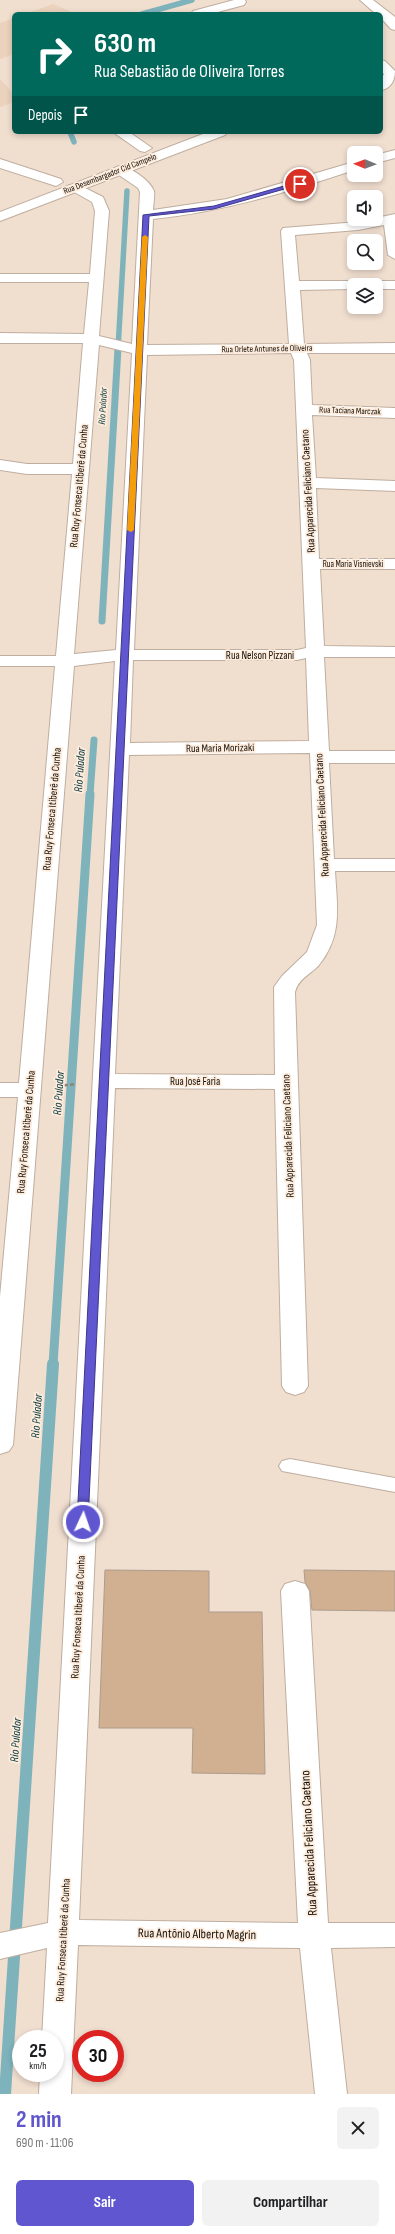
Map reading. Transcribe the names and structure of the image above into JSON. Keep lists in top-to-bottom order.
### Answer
{
  "streets": {
    "street": [
      "Rua Desembargador Cid Campelo",
      "Rua Orlete Antunes de Oliveira",
      "Rua Taciana Marczak",
      "Rua Ruy Fonseca Itiberê da Cunha",
      "Rua Apparecida Feliciano Caetano",
      "Rua Maria Visnievski",
      "Rua Nelson Pizzani",
      "Rua Maria Morizaki",
      "Rua José Faria",
      "Rua Antônio Alberto Magrin"
    ]
  },
  "crossings": [
    ["Rua Desembargador Cid Campelo", "Rua Ruy Fonseca Itiberê da Cunha"],
    ["Rua Orlete Antunes de Oliveira", "Rua Ruy Fonseca Itiberê da Cunha"],
    ["Rua Orlete Antunes de Oliveira", "Rua Apparecida Feliciano Caetano"],
    ["Rua Taciana Marczak", "Rua Apparecida Feliciano Caetano"],
    ["Rua Ruy Fonseca Itiberê da Cunha", "Rua Nelson Pizzani"],
    ["Rua Ruy Fonseca Itiberê da Cunha", "Rua Maria Morizaki"],
    ["Rua Ruy Fonseca Itiberê da Cunha", "Rua José Faria"],
    ["Rua Ruy Fonseca Itiberê da Cunha", "Rua Antônio Alberto Magrin"],
    ["Rua Apparecida Feliciano Caetano", "Rua Maria Visnievski"],
    ["Rua Apparecida Feliciano Caetano", "Rua Nelson Pizzani"],
    ["Rua Apparecida Feliciano Caetano", "Rua Maria Morizaki"],
    ["Rua Apparecida Feliciano Caetano", "Rua José Faria"],
    ["Rua Apparecida Feliciano Caetano", "Rua Antônio Alberto Magrin"]
  ],
  "water": ["Rio Pulador"],
  "north": "left",
  "page": {
    "turn": ["630 m", "Rua Sebastião de Oliveira Torres"],
    "then": "Depois",
    "speed": "25 km/h",
    "limit": "30",
    "heading": ["2 min", "690 m · 11:06"],
    "buttons": ["Sair", "Compartilhar"]
  }
}
